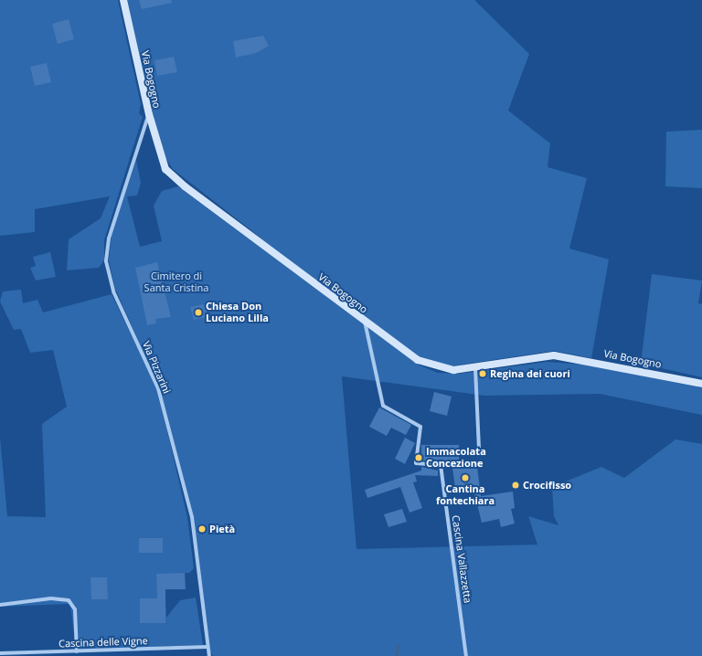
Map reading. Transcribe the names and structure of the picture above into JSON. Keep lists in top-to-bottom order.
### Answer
{
  "streets": {
    "main road": ["Via Bogogno"],
    "street": ["Via Pizzarini", "Cascina Vallazzetta", "Cascina delle Vigne"]
  },
  "crossings": [
    ["Via Bogogno", "Via Pizzarini"],
    ["Via Bogogno", "Cascina Vallazzetta"],
    ["Via Pizzarini", "Cascina delle Vigne"]
  ],
  "parks": ["Cimitero di Santa Cristina"],
  "places": [
    "Chiesa Don Luciano Lilla",
    "Regina dei cuori",
    "Immacolata Concezione",
    "Cantina fontechiara",
    "Crocifisso",
    "Pietà"
  ]
}
